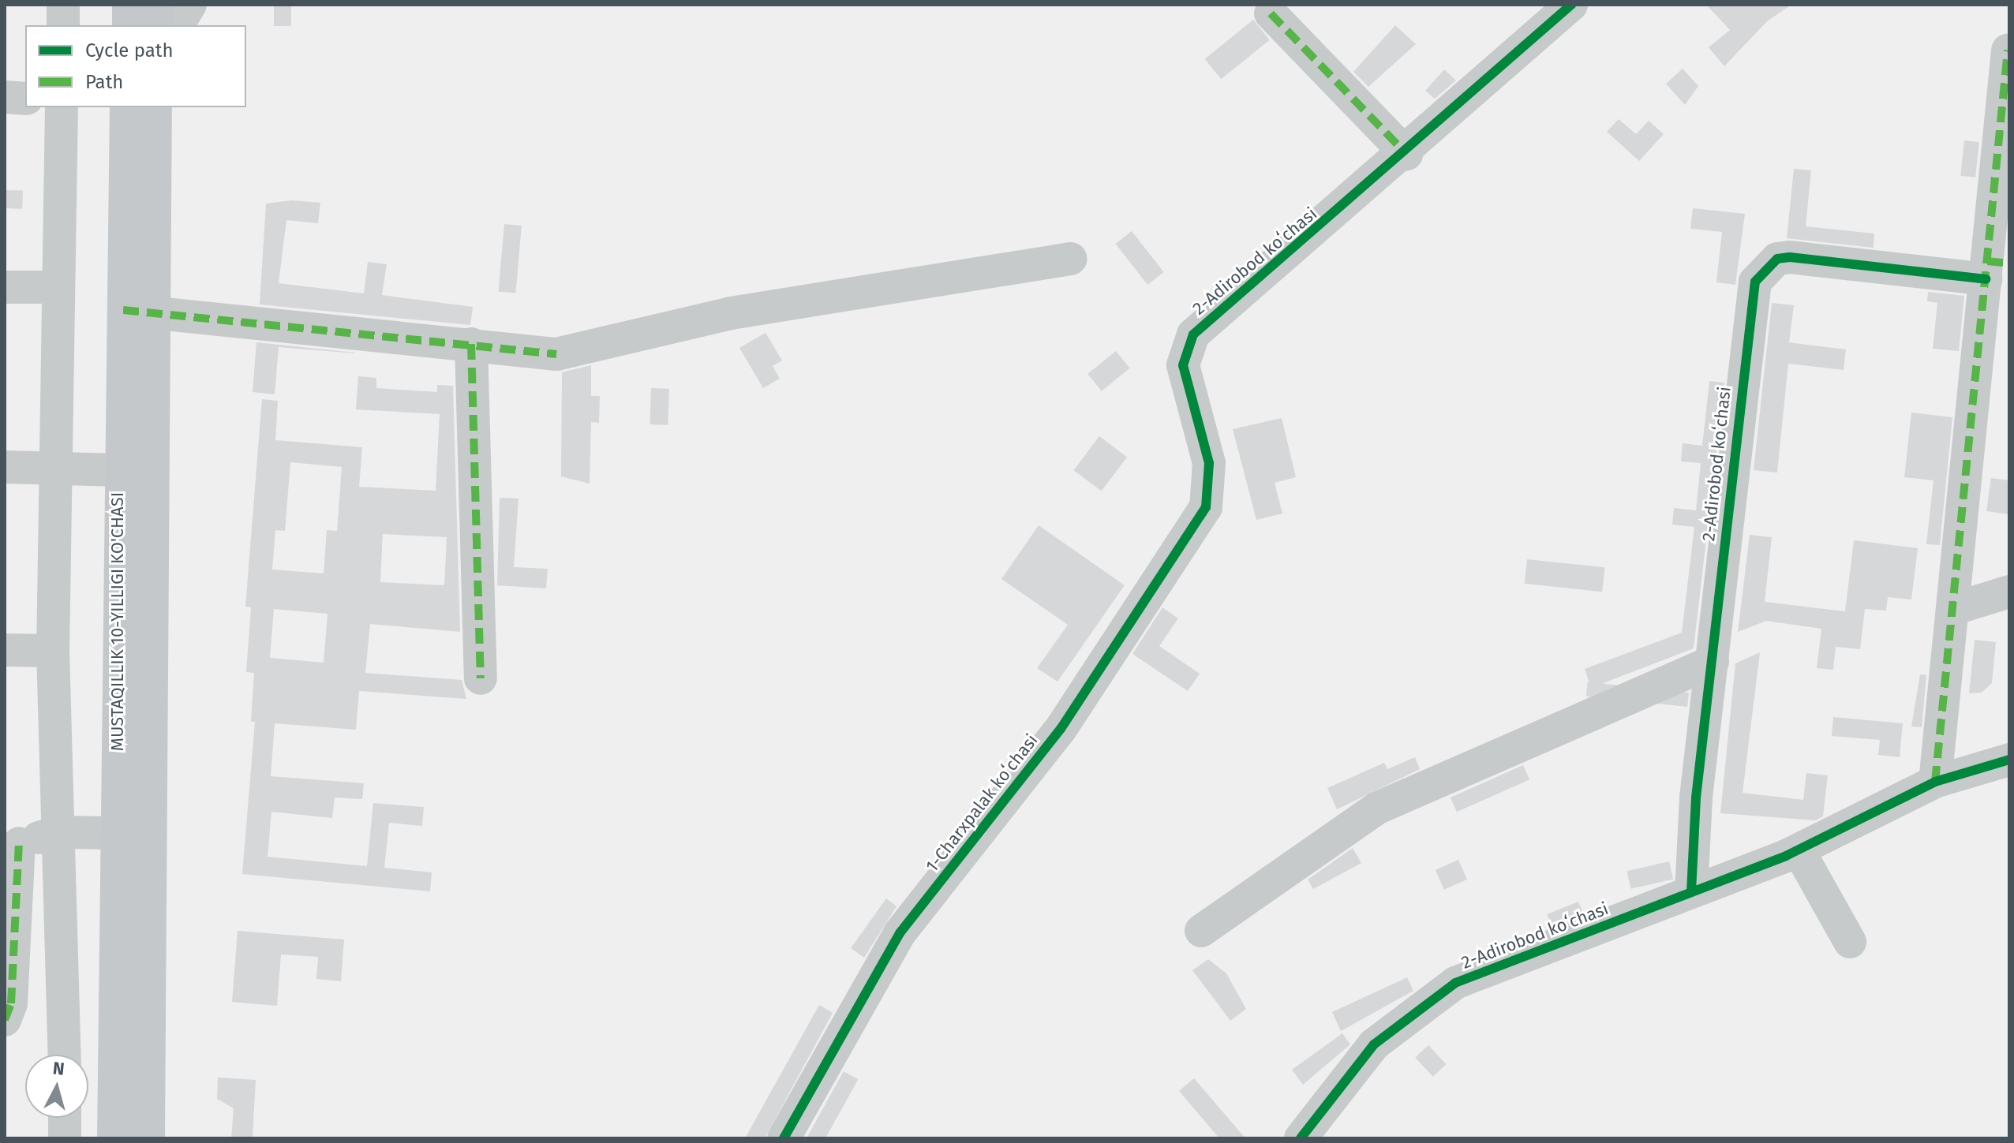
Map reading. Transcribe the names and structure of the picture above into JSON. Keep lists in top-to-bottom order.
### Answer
{
  "streets": {
    "main road": ["MUSTAQILLIK 10-YILLIGI KO'CHASI"],
    "street": ["2-Adirobod koʻchasi", "1-Charxpalak koʻchasi"]
  },
  "crossings": [
    ["2-Adirobod koʻchasi", "1-Charxpalak koʻchasi"]
  ],
  "legend": ["Cycle path", "Path"],
  "north": "top"
}
